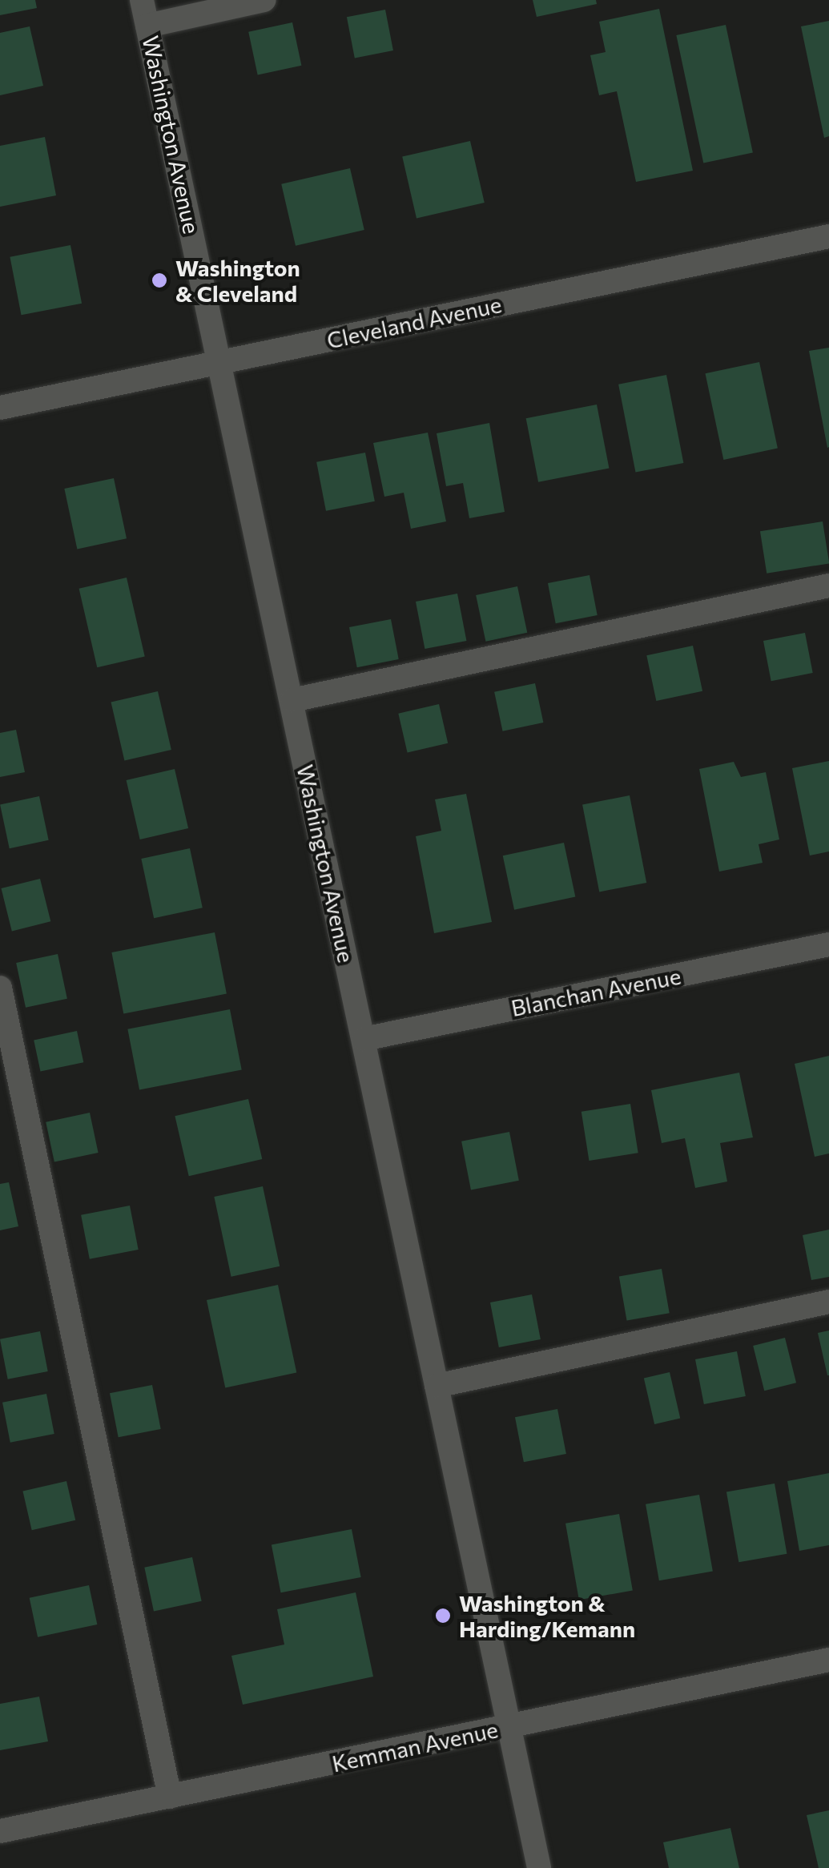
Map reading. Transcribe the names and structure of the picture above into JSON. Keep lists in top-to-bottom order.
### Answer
{
  "streets": {
    "street": [
      "Washington Avenue",
      "Cleveland Avenue",
      "Blanchan Avenue",
      "Kemman Avenue"
    ]
  },
  "crossings": [
    ["Washington Avenue", "Cleveland Avenue"],
    ["Washington Avenue", "Blanchan Avenue"],
    ["Washington Avenue", "Kemman Avenue"]
  ],
  "places": ["Washington & Cleveland", "Washington & Harding/Kemann"]
}
